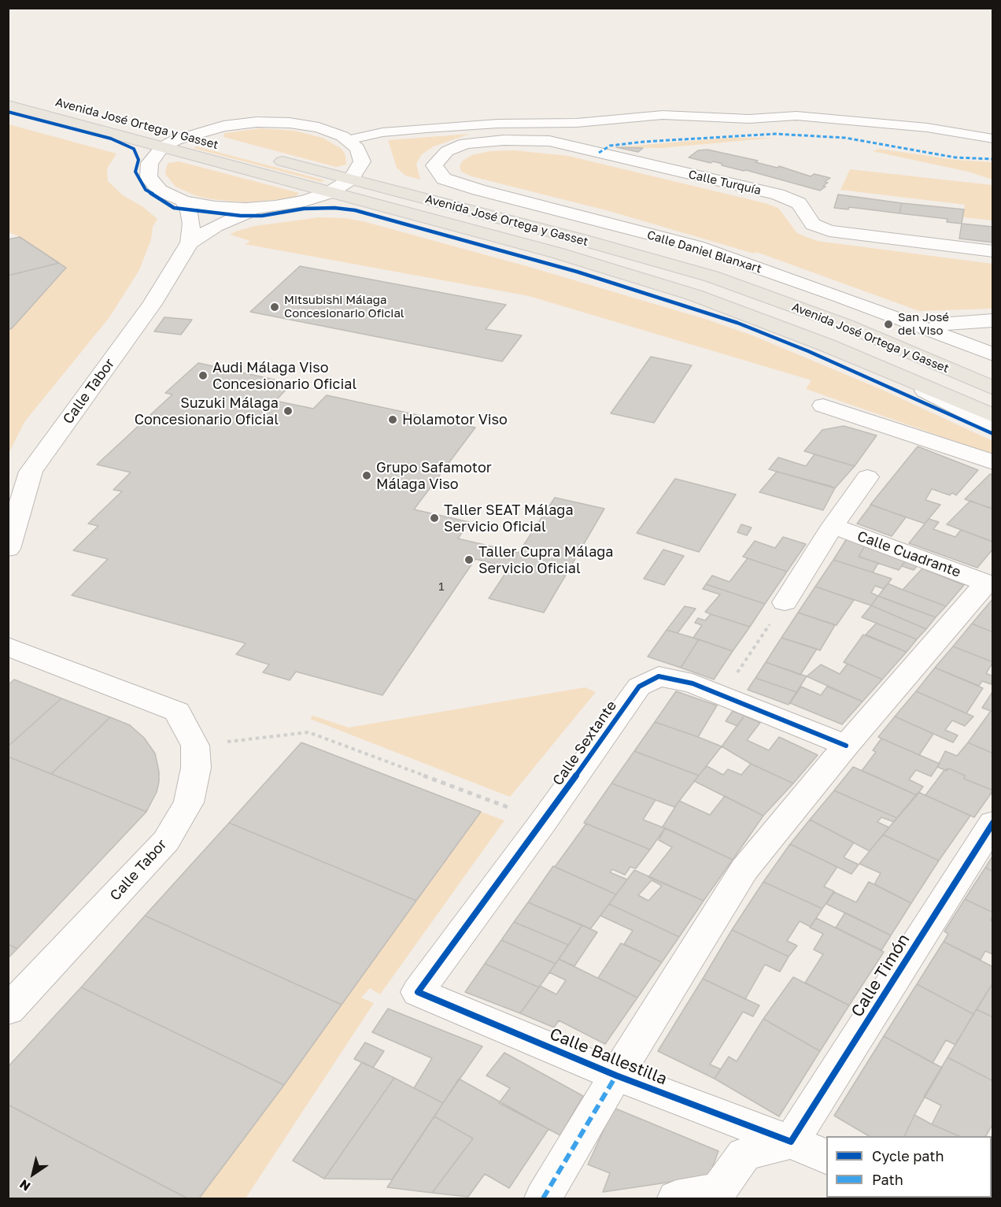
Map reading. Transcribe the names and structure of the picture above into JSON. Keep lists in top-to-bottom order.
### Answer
{
  "streets": {
    "main road": ["Avenida José Ortega y Gasset"],
    "street": [
      "Calle Turquía",
      "Calle Daniel Blanxart",
      "Calle Tabor",
      "Calle Cuadrante",
      "Calle Sextante",
      "Calle Timón",
      "Calle Ballestilla"
    ]
  },
  "crossings": [
    ["Calle Turquía", "Calle Daniel Blanxart"],
    ["Calle Cuadrante", "Calle Sextante"],
    ["Calle Sextante", "Calle Ballestilla"],
    ["Calle Timón", "Calle Ballestilla"]
  ],
  "places": [
    "Mitsubishi Málaga Concesionario Oficial",
    "San José del Viso",
    "Audi Málaga Viso Concesionario Oficial",
    "Suzuki Málaga Concesionario Oficial",
    "Holamotor Viso",
    "Grupo Safamotor Málaga Viso",
    "Taller SEAT Málaga Servicio Oficial",
    "Taller Cupra Málaga Servicio Oficial"
  ],
  "house_numbers": ["1"],
  "legend": ["Cycle path", "Path"],
  "north": "bottom left"
}
